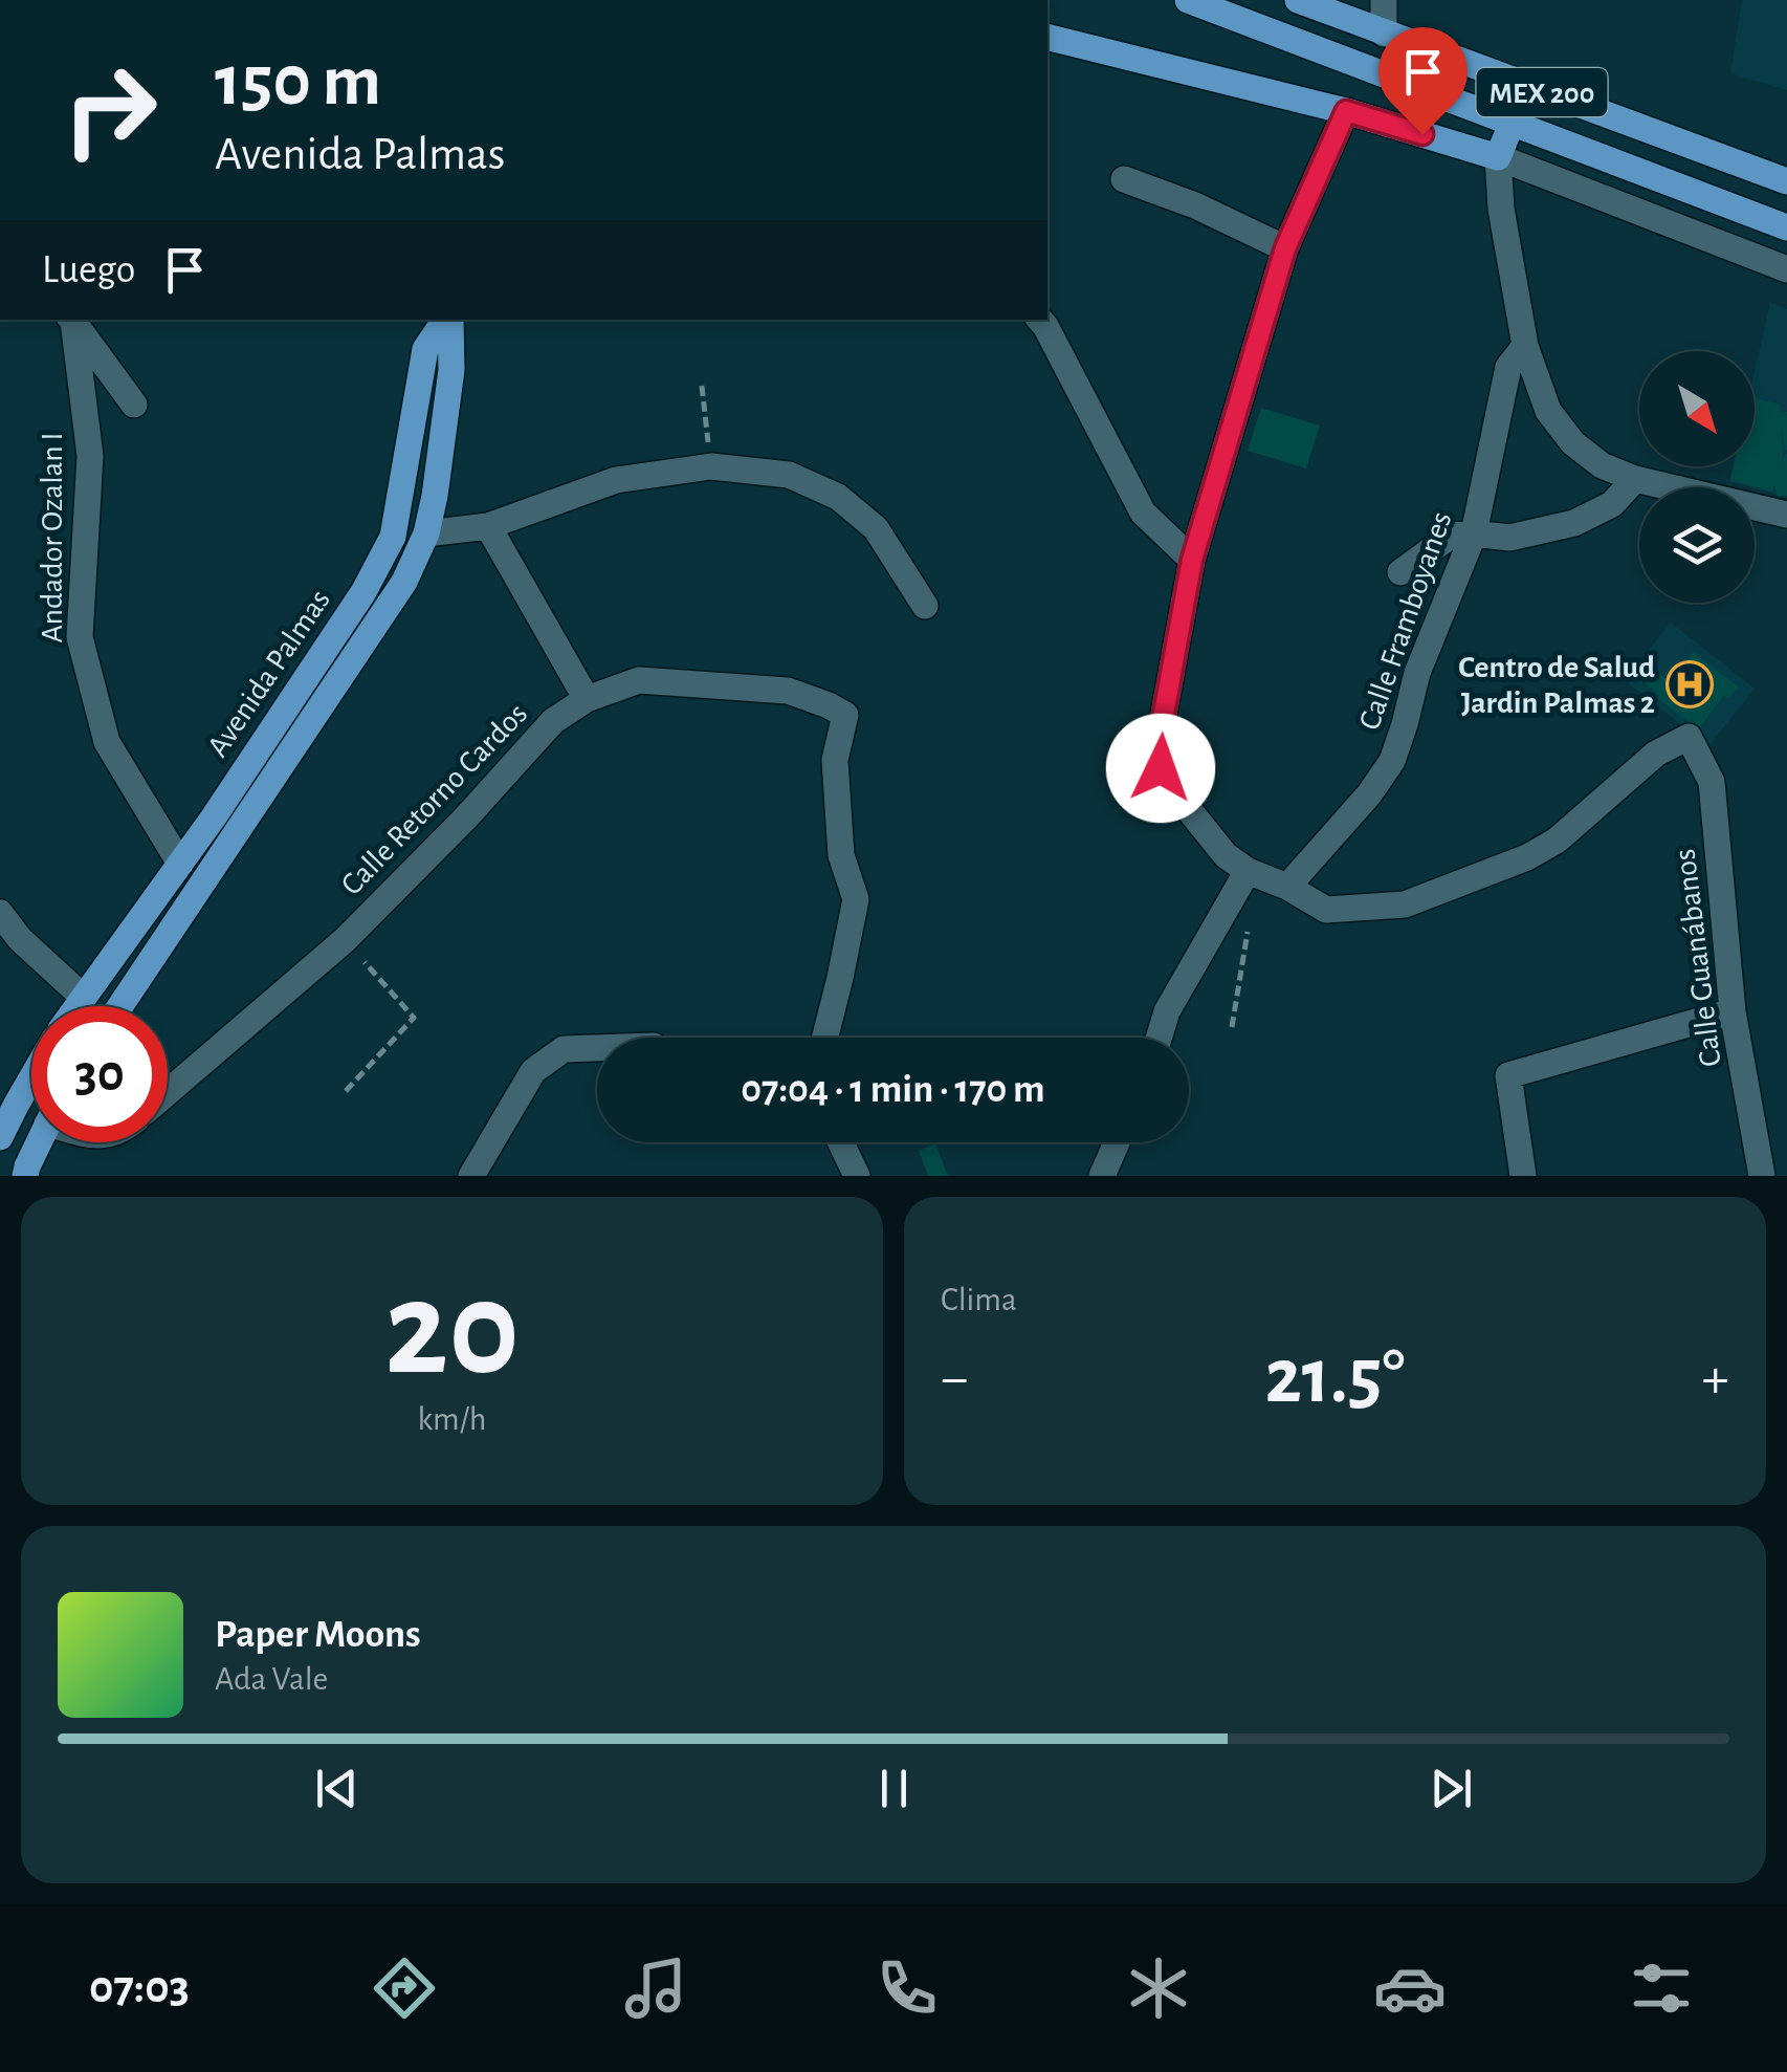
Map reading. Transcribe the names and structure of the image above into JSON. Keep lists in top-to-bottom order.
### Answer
{
  "streets": {
    "main road": ["MEX 200", "Avenida Palmas"],
    "street": [
      "Andador Ozalan I",
      "Calle Framboyanes",
      "Calle Retorno Cardos",
      "Calle Guanábanos"
    ]
  },
  "crossings": [
    ["Andador Ozalan I", "Avenida Palmas"],
    ["Calle Framboyanes", "Calle Guanábanos"]
  ],
  "places": {
    "hospital": ["Centro de Salud Jardin Palmas 2"]
  },
  "north": "bottom right",
  "page": {
    "turn": ["150 m", "Avenida Palmas"],
    "then": "Luego",
    "limit": "30",
    "trip": "07:04 · 1 min · 170 m",
    "tile": [
      ["20", "km/h"],
      "Clima"
    ],
    "heat": ["−", "21.5°", "+"],
    "song": ["Paper Moons", "Ada Vale"],
    "tabs": "07:03"
  }
}
